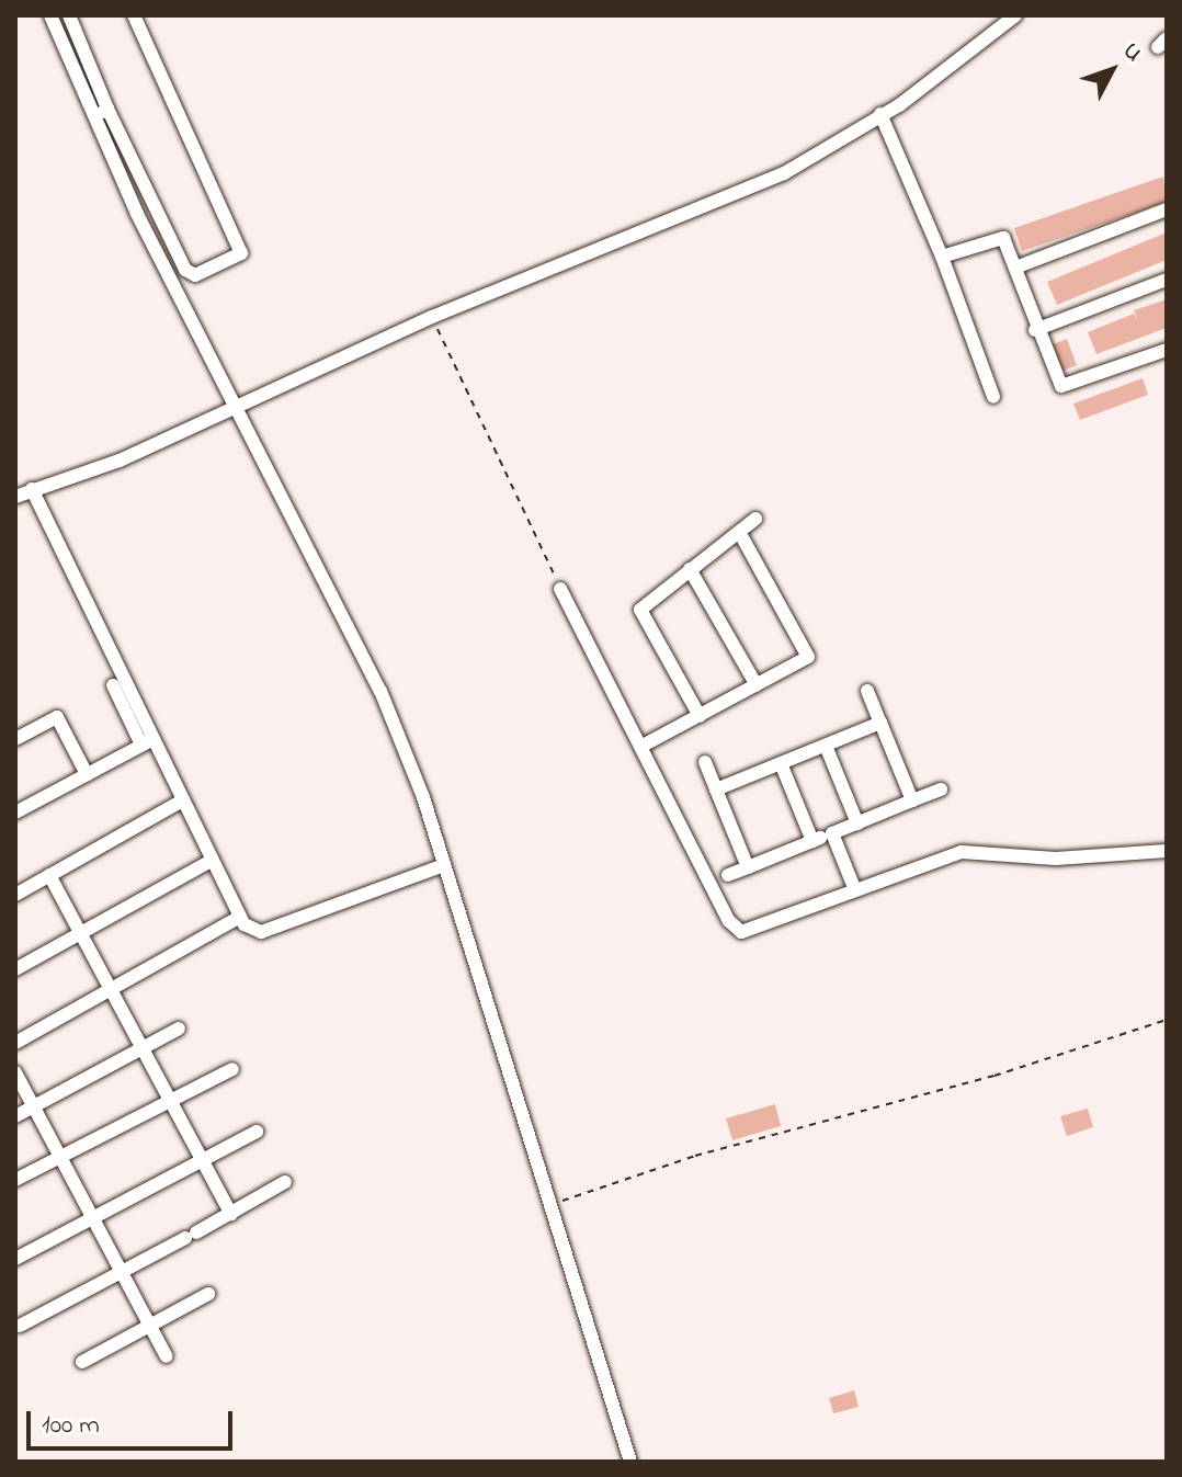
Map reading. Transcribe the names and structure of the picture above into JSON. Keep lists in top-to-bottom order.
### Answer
{
  "scale_bar": "100 m",
  "north": "top right"
}
